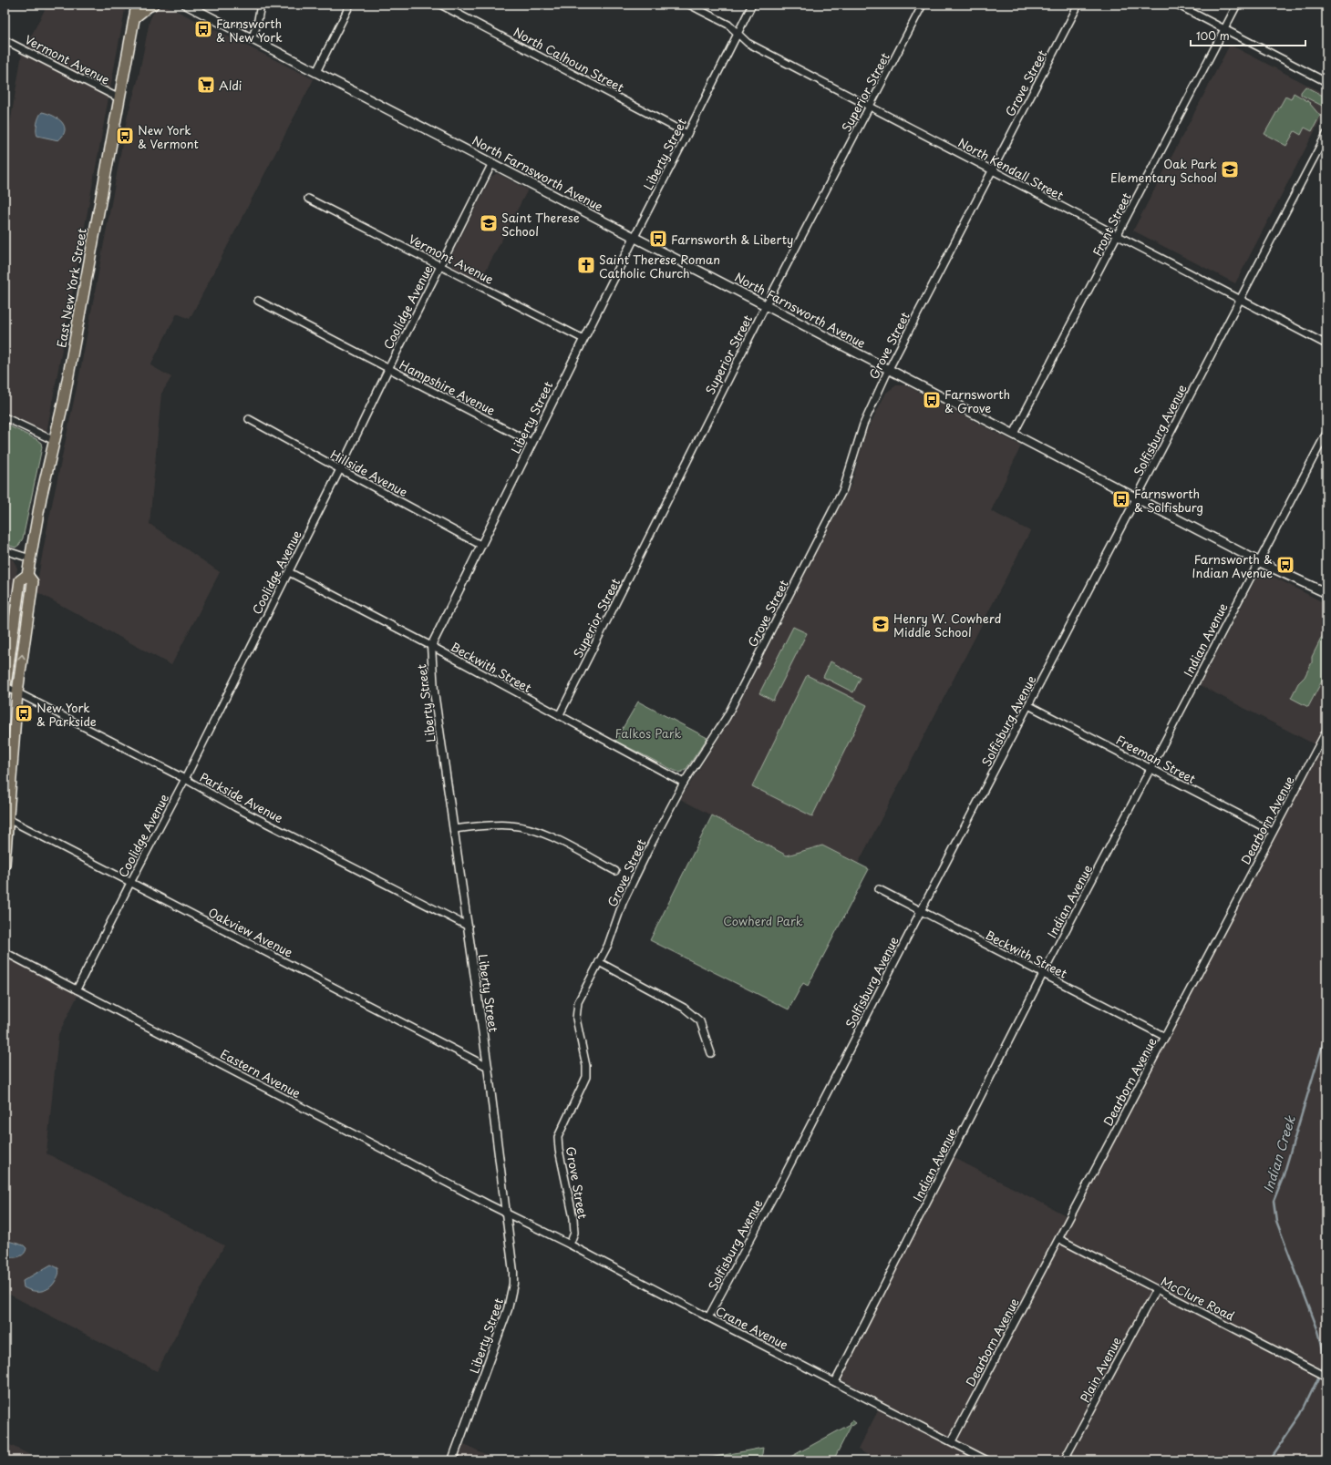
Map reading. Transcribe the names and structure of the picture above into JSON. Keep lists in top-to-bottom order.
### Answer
{
  "streets": {
    "main road": ["North Farnsworth Avenue", "East New York Street"],
    "street": [
      "Vermont Avenue",
      "North Calhoun Street",
      "Grove Street",
      "Superior Street",
      "Liberty Street",
      "North Kendall Street",
      "Front Street",
      "Coolidge Avenue",
      "Hampshire Avenue",
      "Solfisburg Avenue",
      "Hillside Avenue",
      "Indian Avenue",
      "Beckwith Street",
      "Freeman Street",
      "Parkside Avenue",
      "Dearborn Avenue",
      "Oakview Avenue",
      "Eastern Avenue",
      "McClure Road",
      "Crane Avenue",
      "Plain Avenue"
    ]
  },
  "crossings": [
    ["Vermont Avenue", "Liberty Street"],
    ["Vermont Avenue", "East New York Street"],
    ["Vermont Avenue", "Coolidge Avenue"],
    ["North Calhoun Street", "Liberty Street"],
    ["Grove Street", "North Kendall Street"],
    ["Grove Street", "North Farnsworth Avenue"],
    ["Grove Street", "Beckwith Street"],
    ["Grove Street", "Crane Avenue"],
    ["Superior Street", "North Kendall Street"],
    ["Superior Street", "North Farnsworth Avenue"],
    ["Superior Street", "Beckwith Street"],
    ["Liberty Street", "North Kendall Street"],
    ["Liberty Street", "North Farnsworth Avenue"],
    ["Liberty Street", "Hampshire Avenue"],
    ["Liberty Street", "Hillside Avenue"],
    ["Liberty Street", "Beckwith Street"],
    ["Liberty Street", "Parkside Avenue"],
    ["Liberty Street", "Oakview Avenue"],
    ["Liberty Street", "Eastern Avenue"],
    ["Liberty Street", "Crane Avenue"],
    ["North Kendall Street", "Front Street"],
    ["North Kendall Street", "Solfisburg Avenue"],
    ["North Farnsworth Avenue", "Front Street"],
    ["North Farnsworth Avenue", "Coolidge Avenue"],
    ["North Farnsworth Avenue", "Solfisburg Avenue"],
    ["North Farnsworth Avenue", "Indian Avenue"],
    ["East New York Street", "Parkside Avenue"],
    ["East New York Street", "Oakview Avenue"],
    ["Coolidge Avenue", "Hampshire Avenue"],
    ["Coolidge Avenue", "Hillside Avenue"],
    ["Coolidge Avenue", "Beckwith Street"],
    ["Coolidge Avenue", "Parkside Avenue"],
    ["Coolidge Avenue", "Oakview Avenue"],
    ["Coolidge Avenue", "Eastern Avenue"],
    ["Solfisburg Avenue", "Beckwith Street"],
    ["Solfisburg Avenue", "Freeman Street"],
    ["Solfisburg Avenue", "Crane Avenue"],
    ["Indian Avenue", "Beckwith Street"],
    ["Indian Avenue", "Freeman Street"],
    ["Indian Avenue", "Crane Avenue"],
    ["Beckwith Street", "Dearborn Avenue"],
    ["Freeman Street", "Dearborn Avenue"],
    ["Dearborn Avenue", "McClure Road"],
    ["Dearborn Avenue", "Crane Avenue"],
    ["Eastern Avenue", "Crane Avenue"],
    ["McClure Road", "Plain Avenue"]
  ],
  "water": ["Indian Creek"],
  "parks": ["Falkos Park", "Cowherd Park"],
  "places": {
    "bus stop": [
      "Farnsworth & New York",
      "New York & Vermont",
      "Farnsworth & Liberty",
      "Farnsworth & Grove",
      "Farnsworth & Solfisburg",
      "Farnsworth & Indian Avenue",
      "New York & Parkside"
    ],
    "supermarket": ["Aldi"],
    "school or university": ["Oak Park Elementary School", "Saint Therese School", "Henry W. Cowherd Middle School"],
    "church": ["Saint Therese Roman Catholic Church"]
  },
  "scale_bar": "100 m"
}
